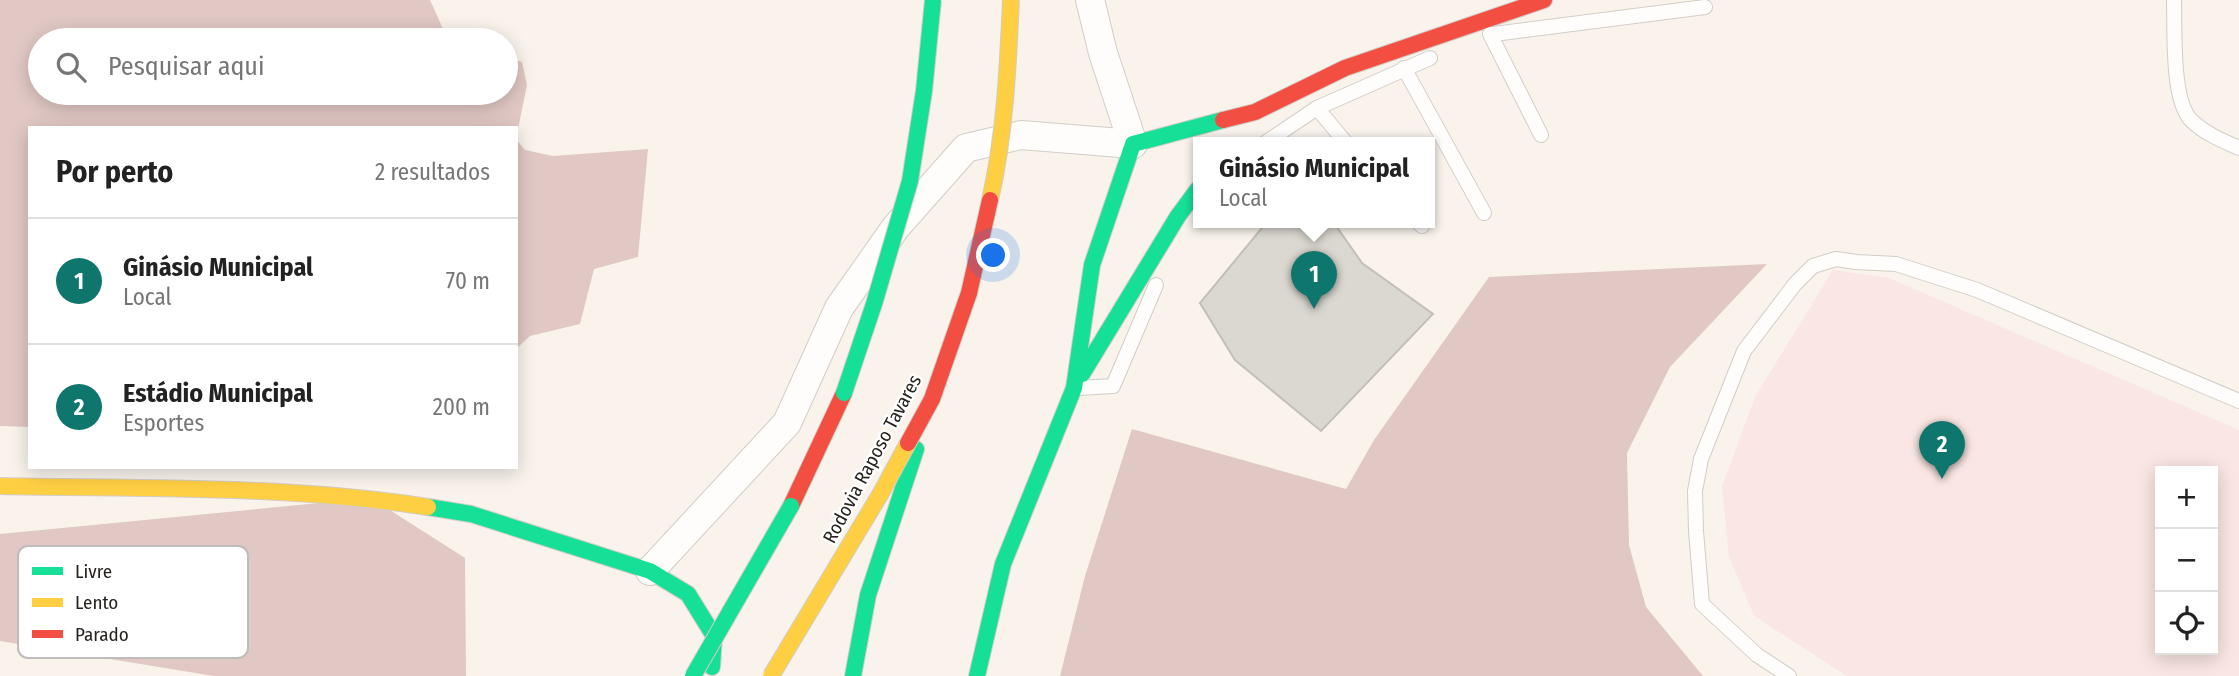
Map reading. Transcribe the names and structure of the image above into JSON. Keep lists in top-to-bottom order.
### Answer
{
  "streets": {
    "main road": ["Rodovia Raposo Tavares"]
  },
  "legend": ["Livre", "Lento", "Parado"],
  "page": {
    "search": "Pesquisar aqui",
    "heading": ["Por perto", "2 resultados"],
    "popup": ["Ginásio Municipal", "Local"],
    "list": [
      {
        "mark": "1",
        "name": "Ginásio Municipal",
        "note": "Local",
        "value": "70 m"
      },
      {
        "mark": "2",
        "name": "Estádio Municipal",
        "note": "Esportes",
        "value": "200 m"
      }
    ],
    "pins": ["1", "2"],
    "map_buttons": ["+", "−"]
  }
}
